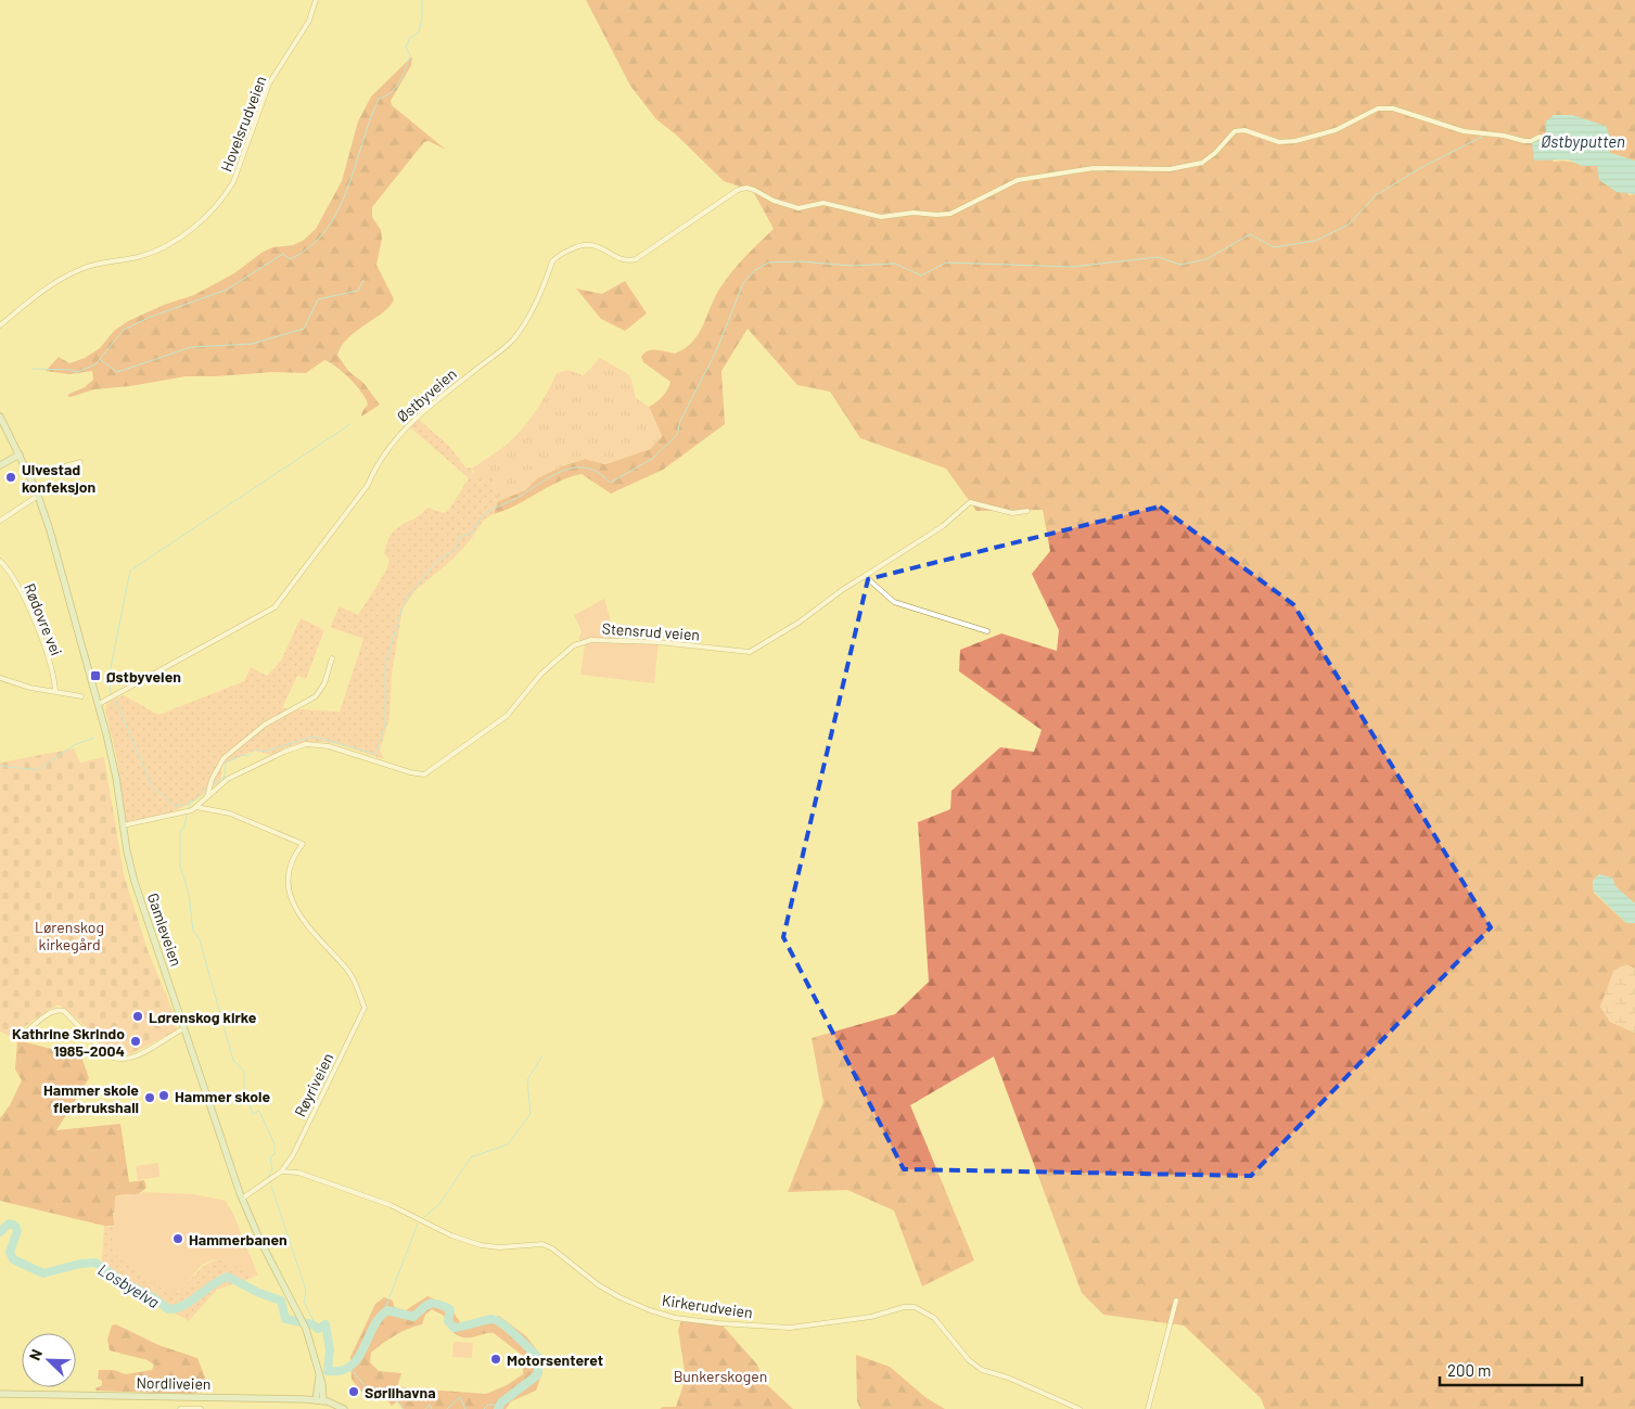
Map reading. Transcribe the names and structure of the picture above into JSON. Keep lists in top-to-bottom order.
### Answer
{
  "streets": {
    "main road": ["Gamleveien", "Nordliveien"],
    "street": [
      "Hovelsrudveien",
      "Østbyveien",
      "Rødovre vei",
      "Stensrud veien",
      "Røyriveien",
      "Kirkerudveien"
    ]
  },
  "crossings": [
    ["Østbyveien", "Gamleveien"],
    ["Stensrud veien", "Gamleveien"],
    ["Stensrud veien", "Røyriveien"],
    ["Gamleveien", "Nordliveien"],
    ["Røyriveien", "Kirkerudveien"]
  ],
  "water": ["Østbyputten", "Losbyelva"],
  "parks": ["Lørenskog kirkegård", "Bunkerskogen"],
  "places": {
    "other": [
      "Ulvestad konfeksjon",
      "Lørenskog kirke",
      "Kathrine Skrindo 1985-2004",
      "Hammer skole",
      "Hammer skole flerbrukshall",
      "Hammerbanen",
      "Motorsenteret",
      "Sørlihavna"
    ],
    "transit": ["Østbyveien"]
  },
  "scale_bar": "200 m",
  "north": "top left"
}
